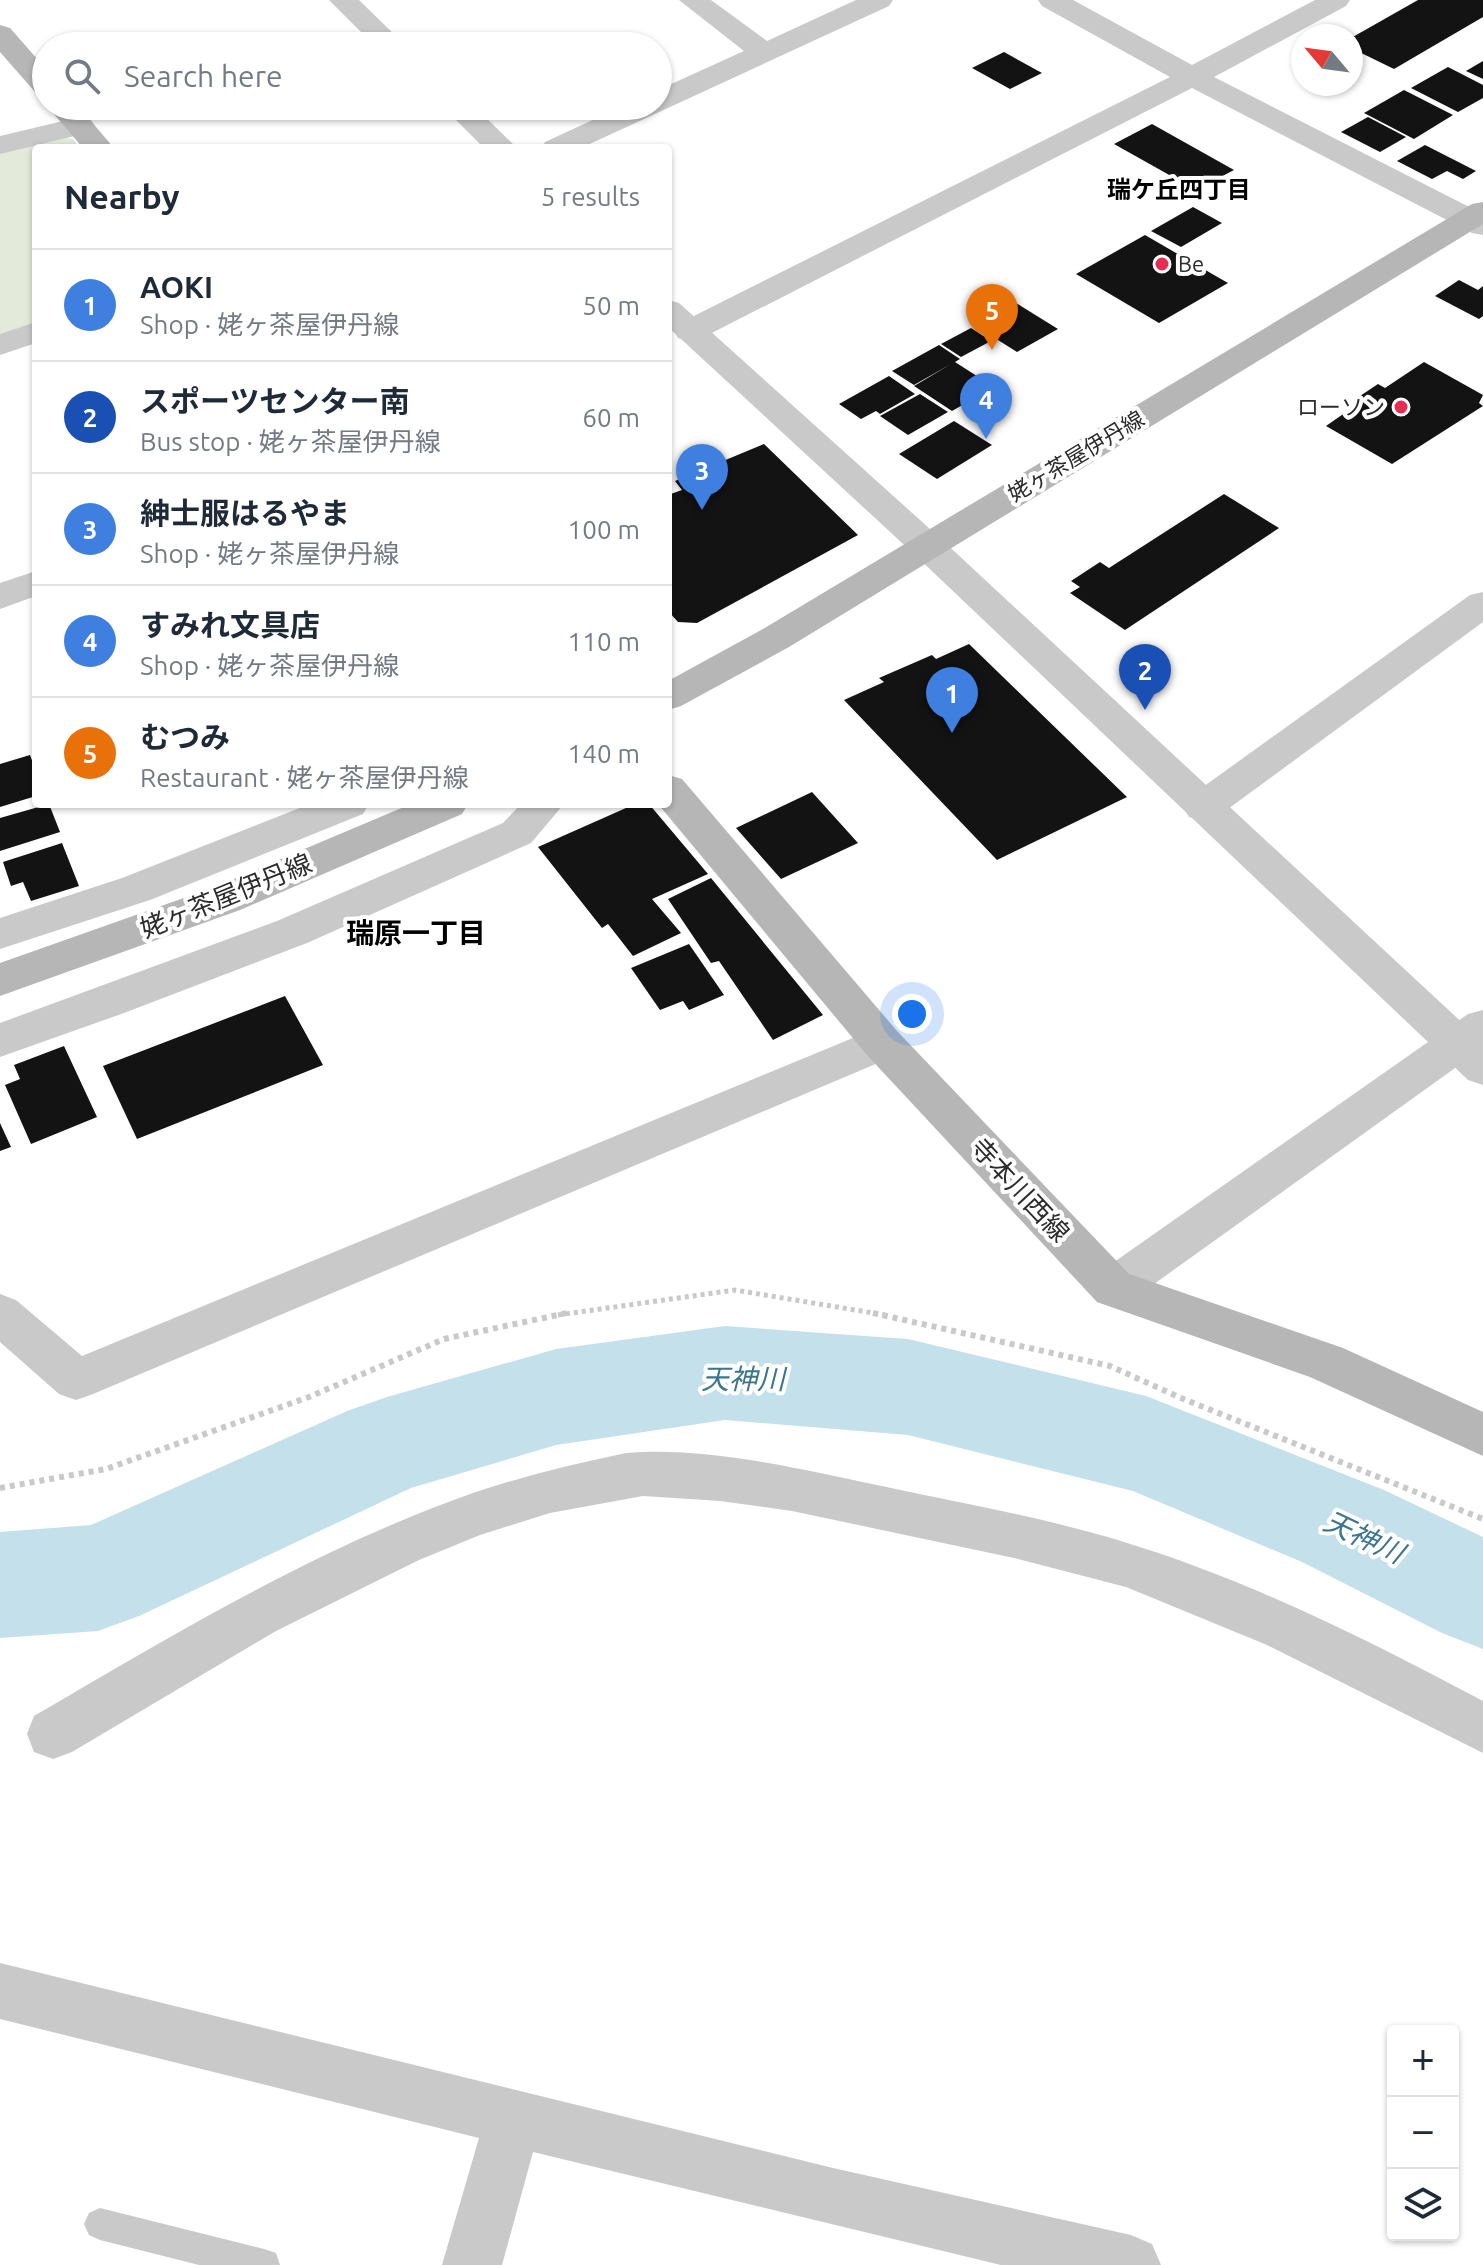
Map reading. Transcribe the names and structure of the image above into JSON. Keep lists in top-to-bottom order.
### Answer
{
  "streets": {
    "main road": ["姥ヶ茶屋伊丹線", "寺本川西線"]
  },
  "districts": ["瑞ケ丘四丁目", "瑞原一丁目"],
  "water": ["天神川"],
  "places": ["Be", "ローソン"],
  "north": "top left",
  "page": {
    "search": "Search here",
    "heading": ["Nearby", "5 results"],
    "list": [
      {
        "mark": "1",
        "name": "AOKI",
        "note": "Shop · 姥ヶ茶屋伊丹線",
        "value": "50 m"
      },
      {
        "mark": "2",
        "name": "スポーツセンター南",
        "note": "Bus stop · 姥ヶ茶屋伊丹線",
        "value": "60 m"
      },
      {
        "mark": "3",
        "name": "紳士服はるやま",
        "note": "Shop · 姥ヶ茶屋伊丹線",
        "value": "100 m"
      },
      {
        "mark": "4",
        "name": "すみれ文具店",
        "note": "Shop · 姥ヶ茶屋伊丹線",
        "value": "110 m"
      },
      {
        "mark": "5",
        "name": "むつみ",
        "note": "Restaurant · 姥ヶ茶屋伊丹線",
        "value": "140 m"
      }
    ],
    "pins": [
      "5",
      "4",
      "3",
      "2",
      "1"
    ],
    "map_buttons": ["+", "−"]
  }
}
